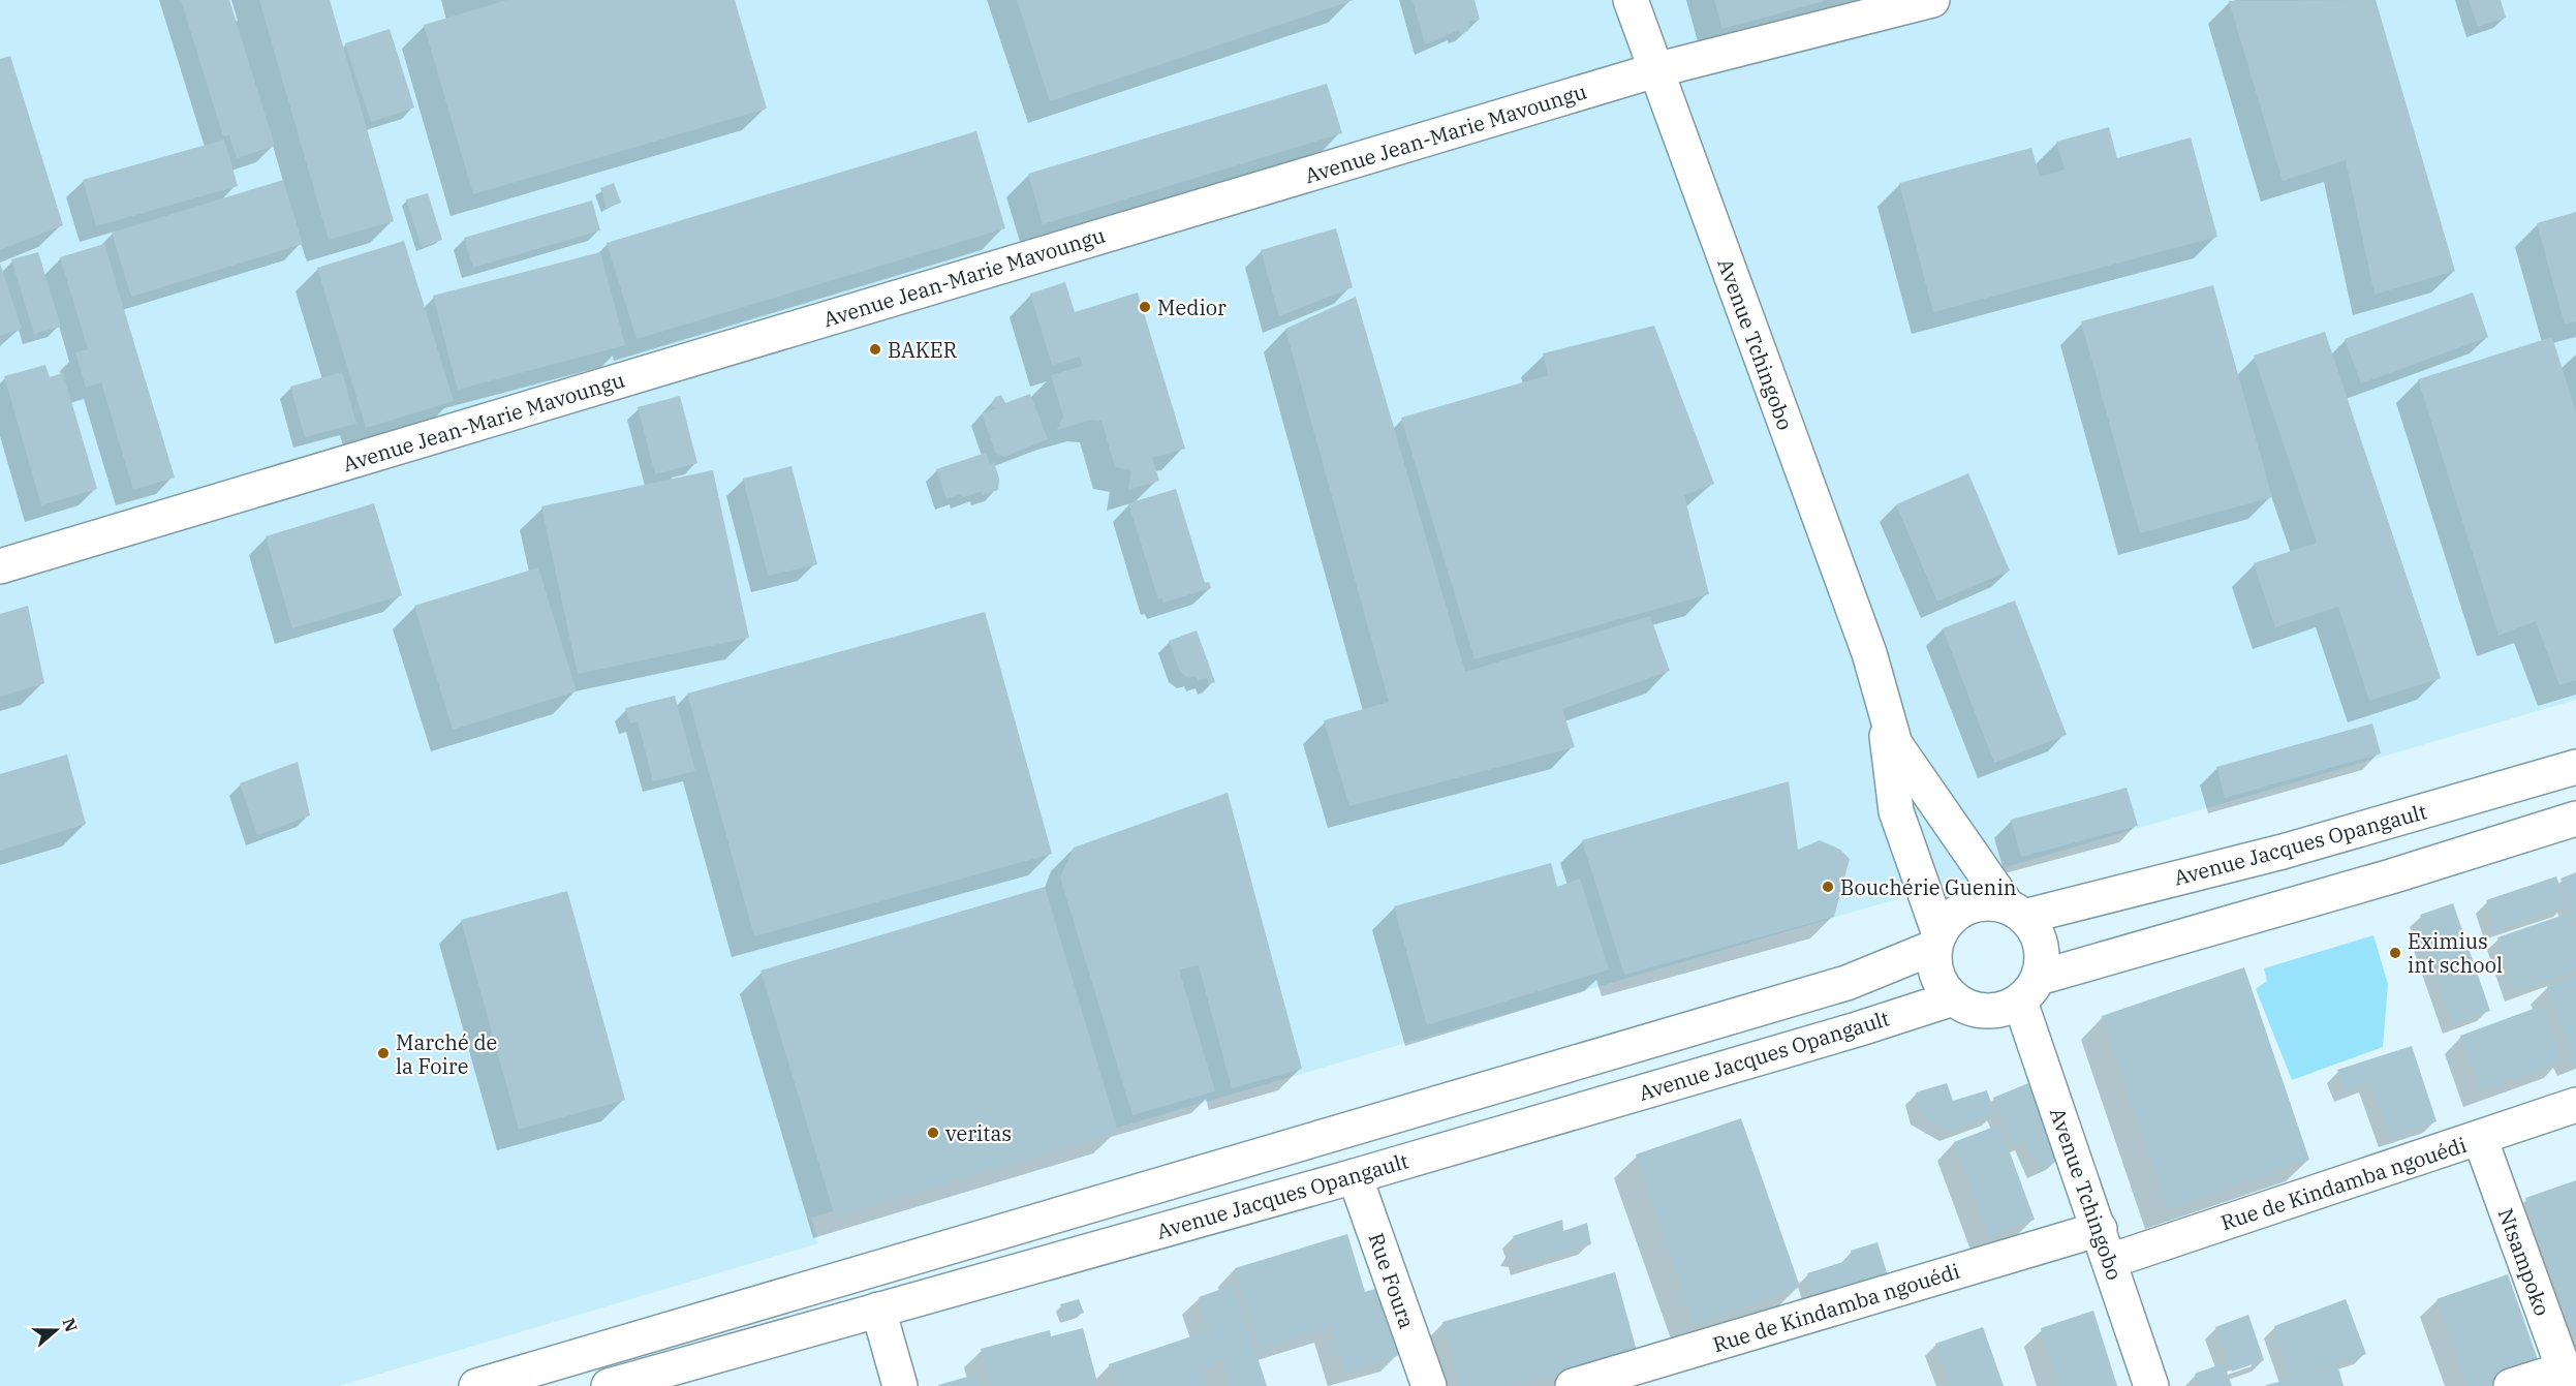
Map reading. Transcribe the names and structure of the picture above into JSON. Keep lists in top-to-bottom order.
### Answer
{
  "streets": {
    "main road": [
      "Avenue Jean-Marie Mavoungu",
      "Avenue Tchingobo",
      "Avenue Jacques Opangault",
      "Rue de Kindamba ngouédi",
      "Ntsampoko",
      "Rue Foura"
    ]
  },
  "crossings": [
    ["Avenue Jean-Marie Mavoungu", "Avenue Tchingobo"],
    ["Avenue Tchingobo", "Avenue Jacques Opangault"],
    ["Avenue Tchingobo", "Rue de Kindamba ngouédi"],
    ["Avenue Jacques Opangault", "Rue Foura"],
    ["Rue de Kindamba ngouédi", "Ntsampoko"]
  ],
  "places": [
    "Medior",
    "BAKER",
    "Bouchérie Guenin",
    "Eximius int school",
    "Marché de la Foire",
    "veritas"
  ],
  "north": "right"
}
